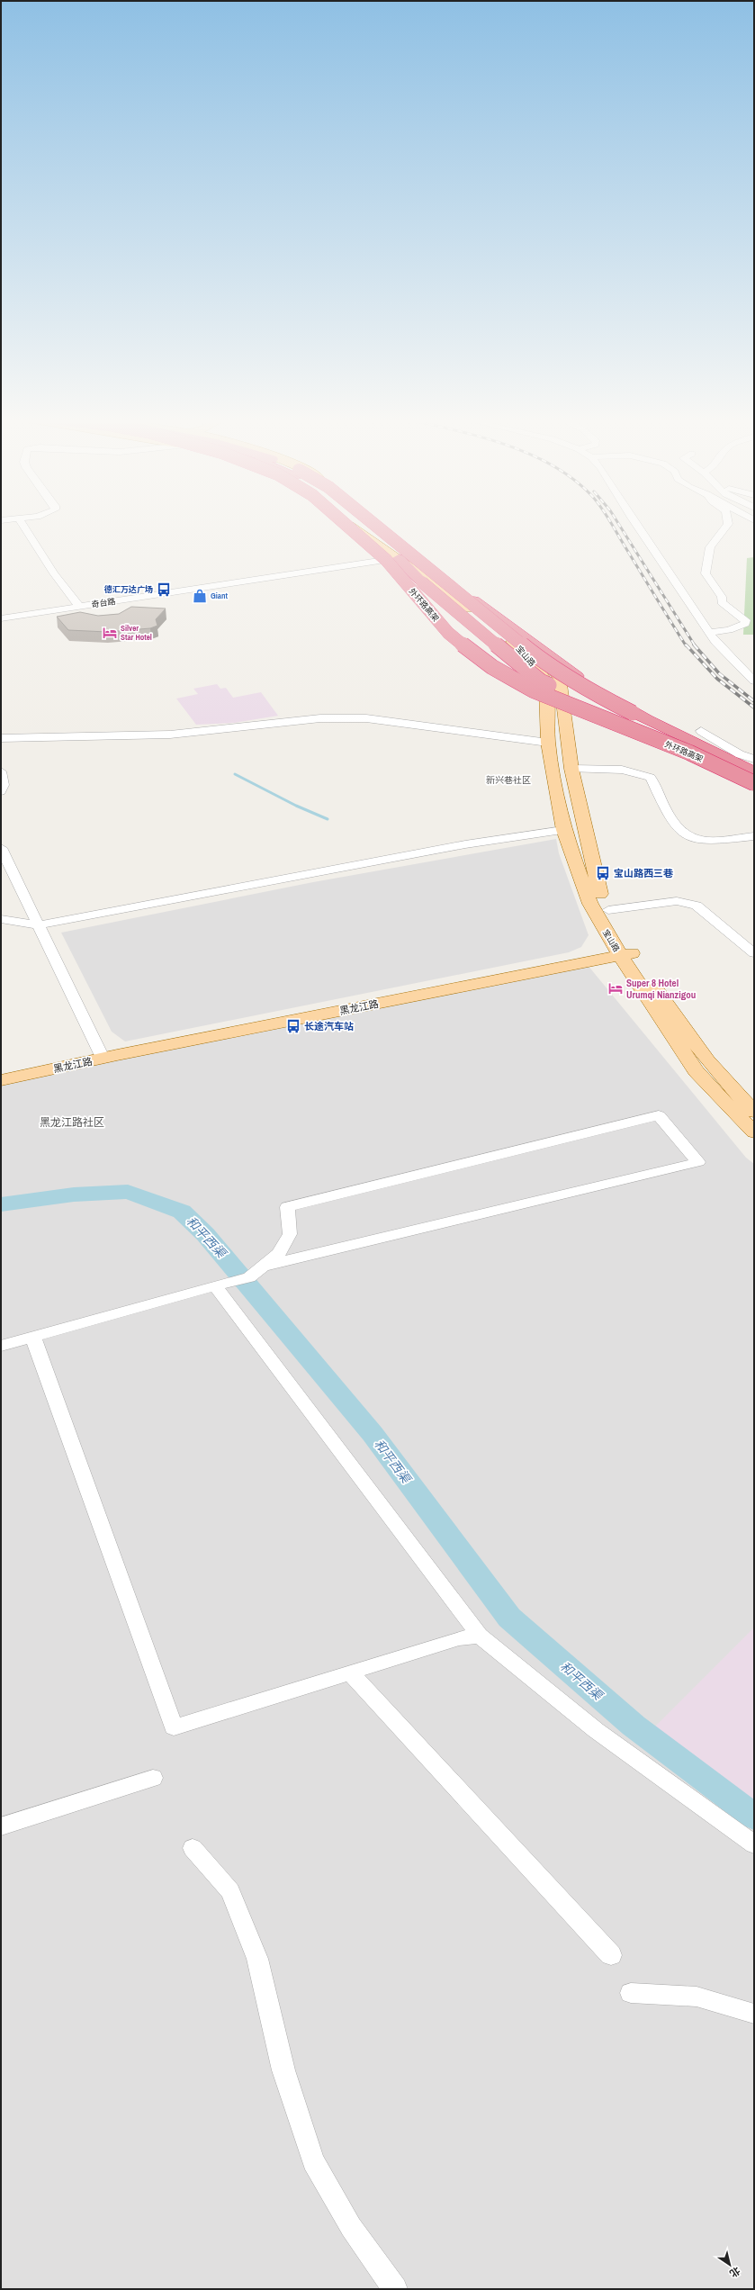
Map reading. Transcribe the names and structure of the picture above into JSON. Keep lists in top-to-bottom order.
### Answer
{
  "streets": {
    "highway": ["外环路高架"],
    "main road": ["宝山路", "黑龙江路"],
    "street": ["奇台路"]
  },
  "crossings": [
    ["奇台路", "宝山路"],
    ["宝山路", "黑龙江路"]
  ],
  "districts": ["新兴巷社区", "黑龙江路社区"],
  "water": ["和平西渠"],
  "places": {
    "bus stop": ["德汇万达广场", "宝山路西三巷", "长途汽车站"],
    "shop": ["Giant"],
    "hotel": ["Silver Star Hotel", "Super 8 Hotel Urumqi Nianzigou"]
  },
  "north": "bottom right"
}
